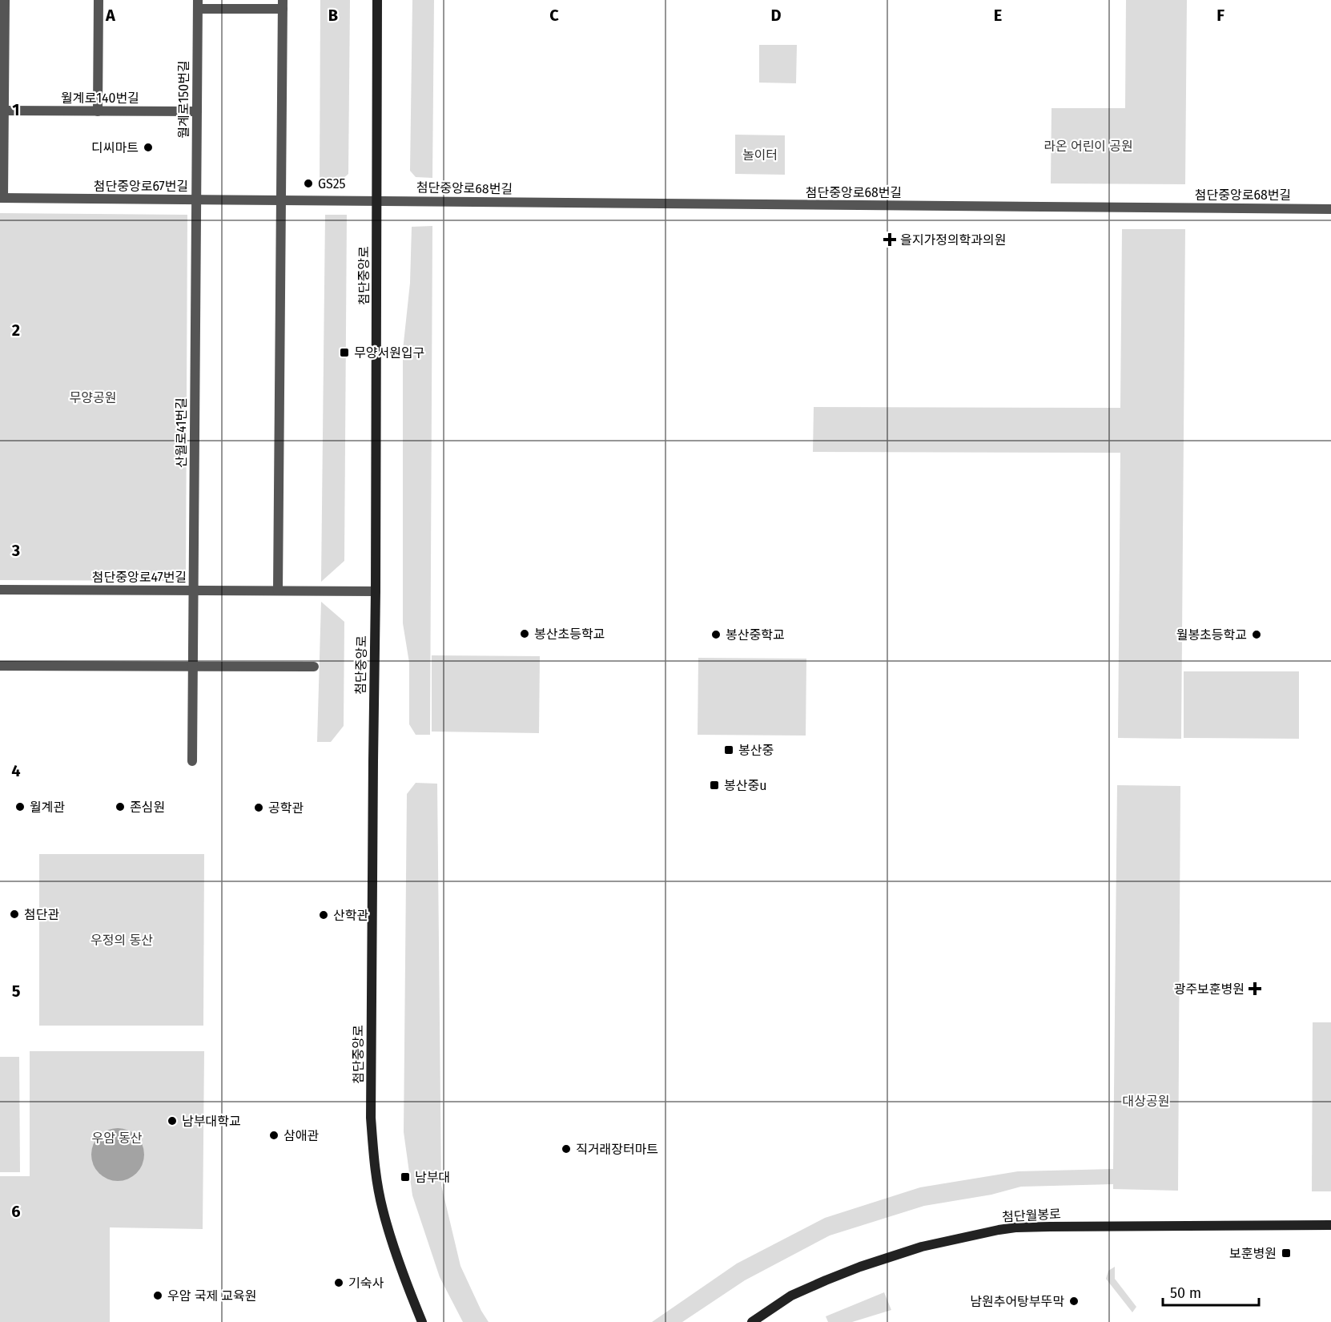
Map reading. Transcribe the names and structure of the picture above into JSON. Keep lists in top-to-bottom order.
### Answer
{
  "streets": {
    "street": [
      "월계로140번길",
      "월계로150번길",
      "첨단중앙로67번길",
      "첨단중앙로68번길",
      "첨단중앙로",
      "산월로41번길",
      "첨단중앙로47번길",
      "첨단월봉로"
    ]
  },
  "crossings": [
    ["월계로140번길", "월계로150번길"],
    ["월계로150번길", "첨단중앙로67번길"],
    ["월계로150번길", "산월로41번길"],
    ["첨단중앙로67번길", "첨단중앙로68번길"],
    ["첨단중앙로67번길", "첨단중앙로"],
    ["첨단중앙로67번길", "산월로41번길"],
    ["첨단중앙로68번길", "첨단중앙로"],
    ["첨단중앙로", "첨단중앙로47번길"],
    ["산월로41번길", "첨단중앙로47번길"]
  ],
  "parks": [
    "라온 어린이 공원",
    "놀이터",
    "무양공원",
    "우정의 동산",
    "대상공원",
    "우암 동산"
  ],
  "places": {
    "other": [
      "디씨마트",
      "GS25",
      "봉산초등학교",
      "봉산중학교",
      "월봉초등학교",
      "월계관",
      "존심원",
      "공학관",
      "첨단관",
      "산학관",
      "남부대학교",
      "삼애관",
      "직거래장터마트",
      "기숙사",
      "우암 국제 교육원",
      "남원추어탕부뚜막"
    ],
    "health": ["을지가정의학과의원", "광주보훈병원"],
    "transit": [
      "무양서원입구",
      "봉산중",
      "봉산중u",
      "남부대",
      "보훈병원"
    ]
  },
  "scale_bar": "50 m",
  "grid": {
    "columns": [
      "A",
      "B",
      "C",
      "D",
      "E",
      "F"
    ],
    "rows": [
      "1",
      "2",
      "3",
      "4",
      "5",
      "6"
    ]
  }
}
